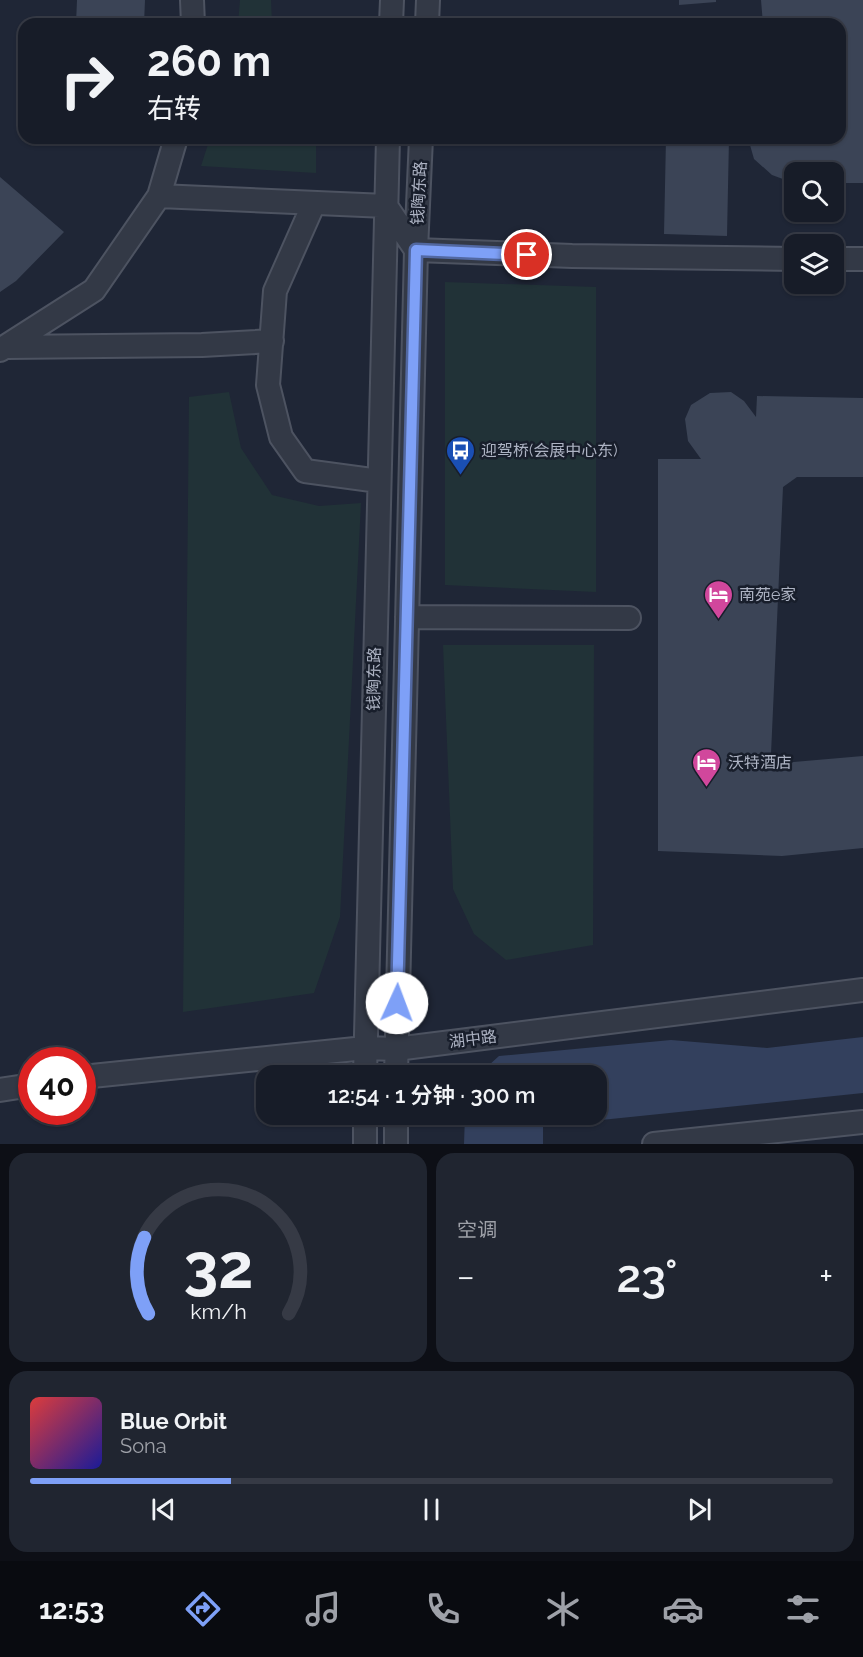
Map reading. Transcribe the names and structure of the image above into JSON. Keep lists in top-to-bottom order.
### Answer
{
  "streets": {
    "street": ["钱陶东路", "湖中路"]
  },
  "crossings": [
    ["钱陶东路", "湖中路"]
  ],
  "places": {
    "bus stop": ["迎驾桥(会展中心东)"],
    "hotel": ["南苑e家", "沃特酒店"]
  },
  "page": {
    "turn": ["260 m", "右转"],
    "limit": "40",
    "trip": "12:54 · 1 分钟 · 300 m",
    "tile": "空调",
    "heat": ["−", "23°", "+"],
    "song": ["Blue Orbit", "Sona"],
    "tabs": "12:53",
    "gauge": ["32", "km/h"]
  }
}
